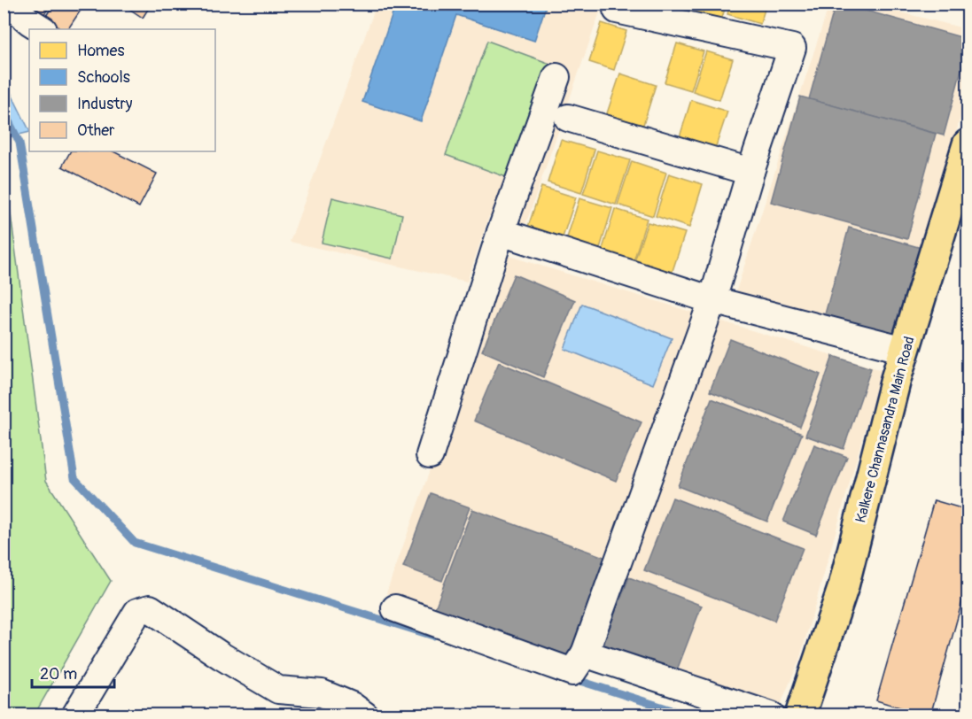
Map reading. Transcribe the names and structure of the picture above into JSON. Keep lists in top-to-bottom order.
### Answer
{
  "streets": {
    "main road": ["Kalkere Channasandra Main Road"]
  },
  "legend": [
    "Homes",
    "Schools",
    "Industry",
    "Other"
  ],
  "scale_bar": "20 m"
}
